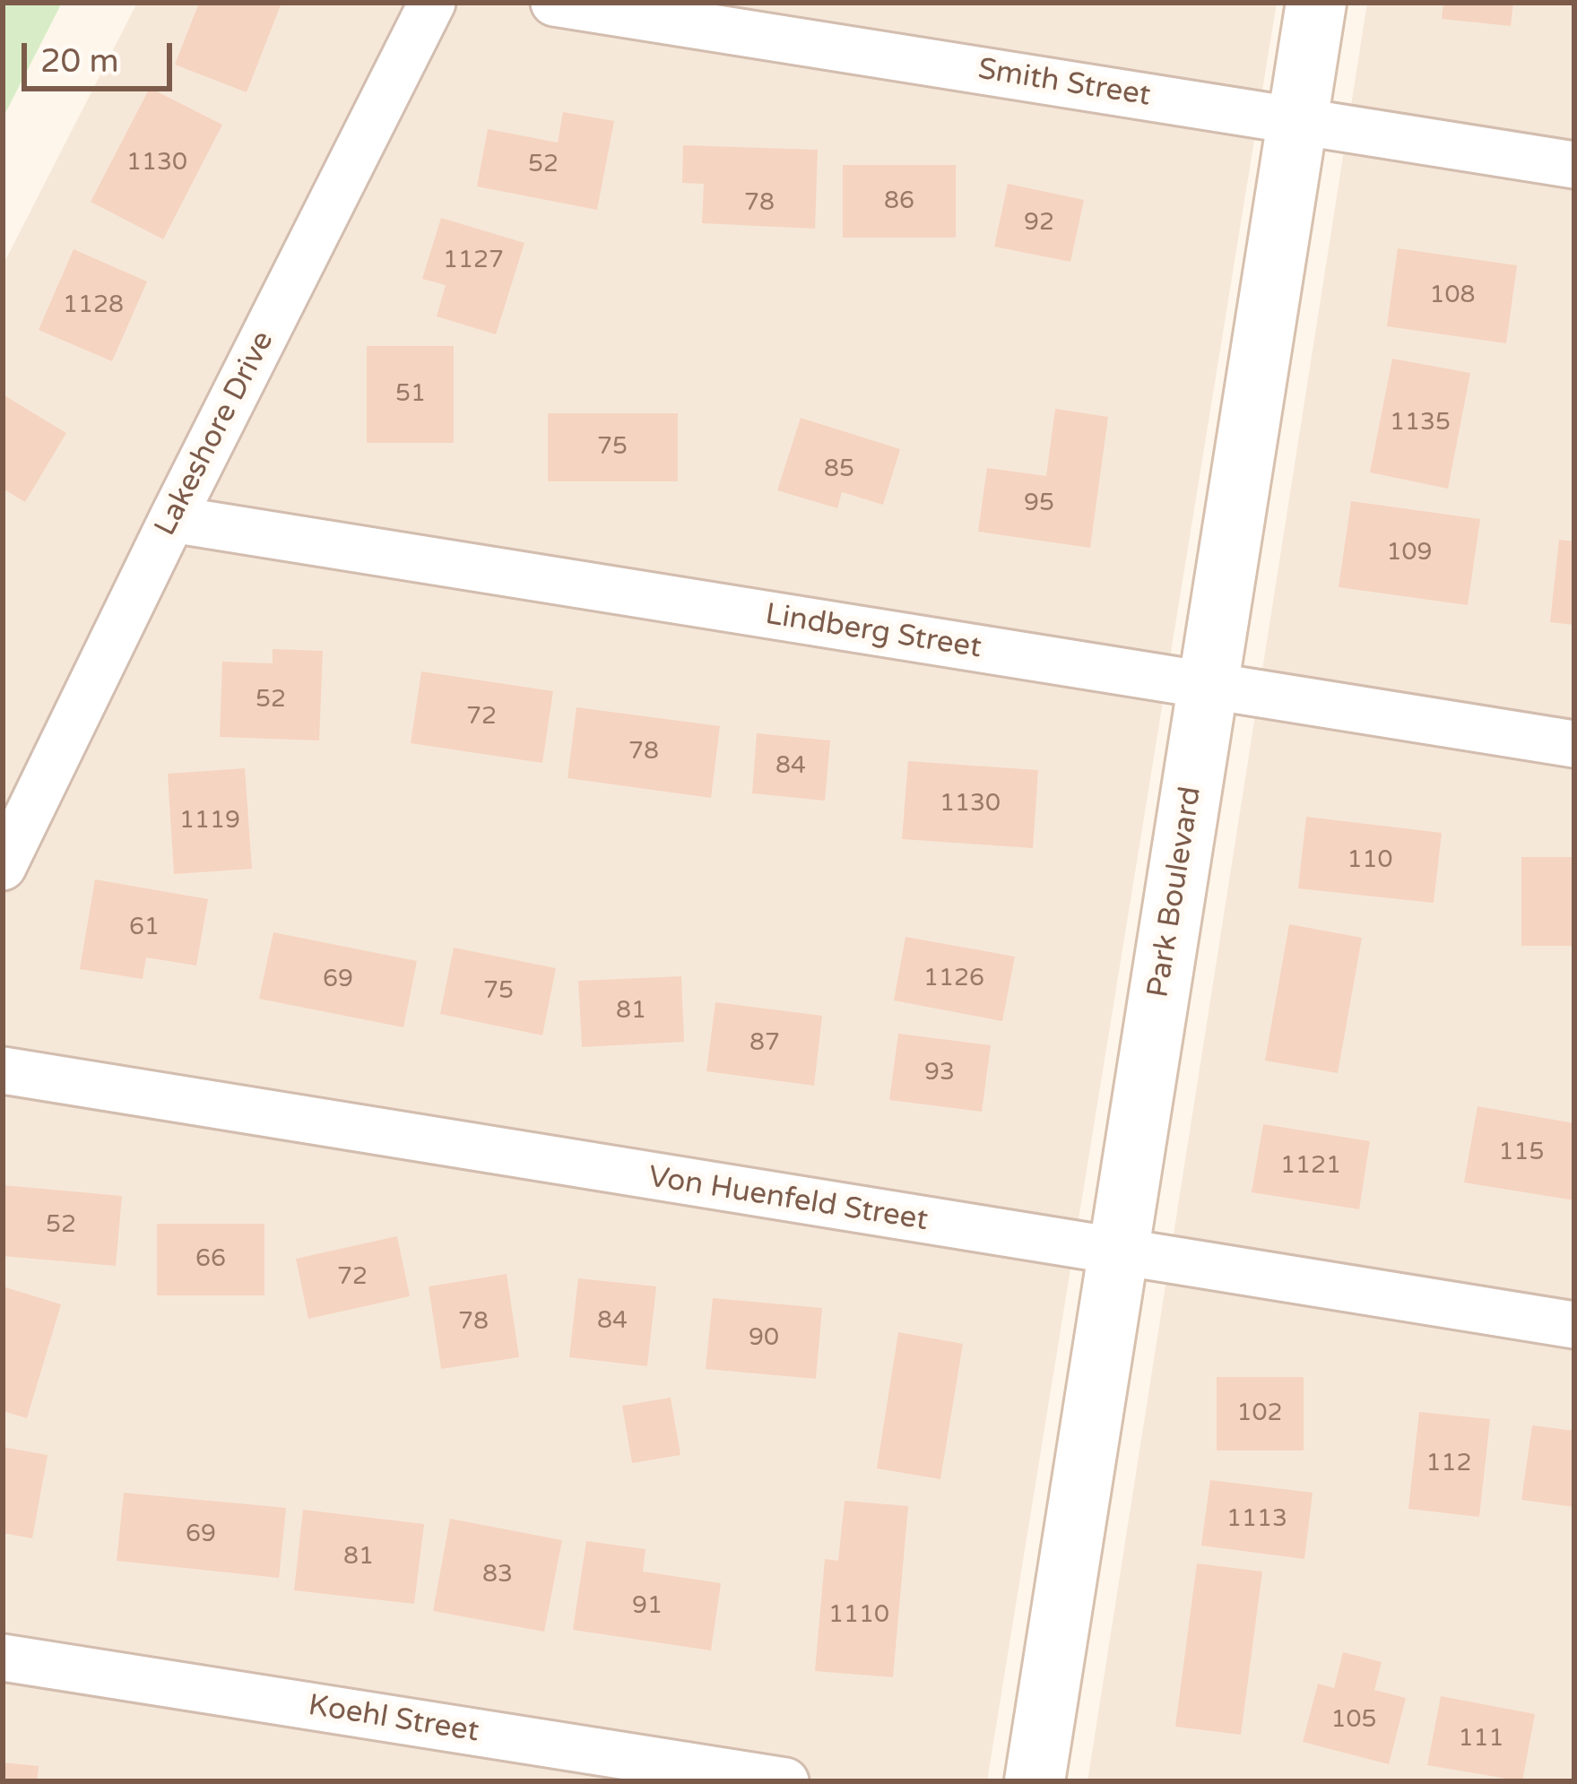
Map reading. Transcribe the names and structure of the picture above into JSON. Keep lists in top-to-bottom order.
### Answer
{
  "streets": {
    "street": [
      "Smith Street",
      "Lakeshore Drive",
      "Lindberg Street",
      "Park Boulevard",
      "Von Huenfeld Street",
      "Koehl Street"
    ]
  },
  "crossings": [
    ["Smith Street", "Park Boulevard"],
    ["Lakeshore Drive", "Lindberg Street"],
    ["Lindberg Street", "Park Boulevard"],
    ["Park Boulevard", "Von Huenfeld Street"]
  ],
  "house_numbers": [
    "1130",
    "52",
    "86",
    "78",
    "92",
    "1127",
    "108",
    "1128",
    "51",
    "1135",
    "75",
    "85",
    "95",
    "109",
    "52",
    "72",
    "78",
    "84",
    "1130",
    "1119",
    "110",
    "61",
    "1126",
    "69",
    "75",
    "81",
    "87",
    "93",
    "115",
    "1121",
    "52",
    "66",
    "72",
    "84",
    "78",
    "90",
    "102",
    "112",
    "1113",
    "69",
    "81",
    "83",
    "91",
    "1110",
    "105",
    "111"
  ],
  "scale_bar": "20 m"
}
